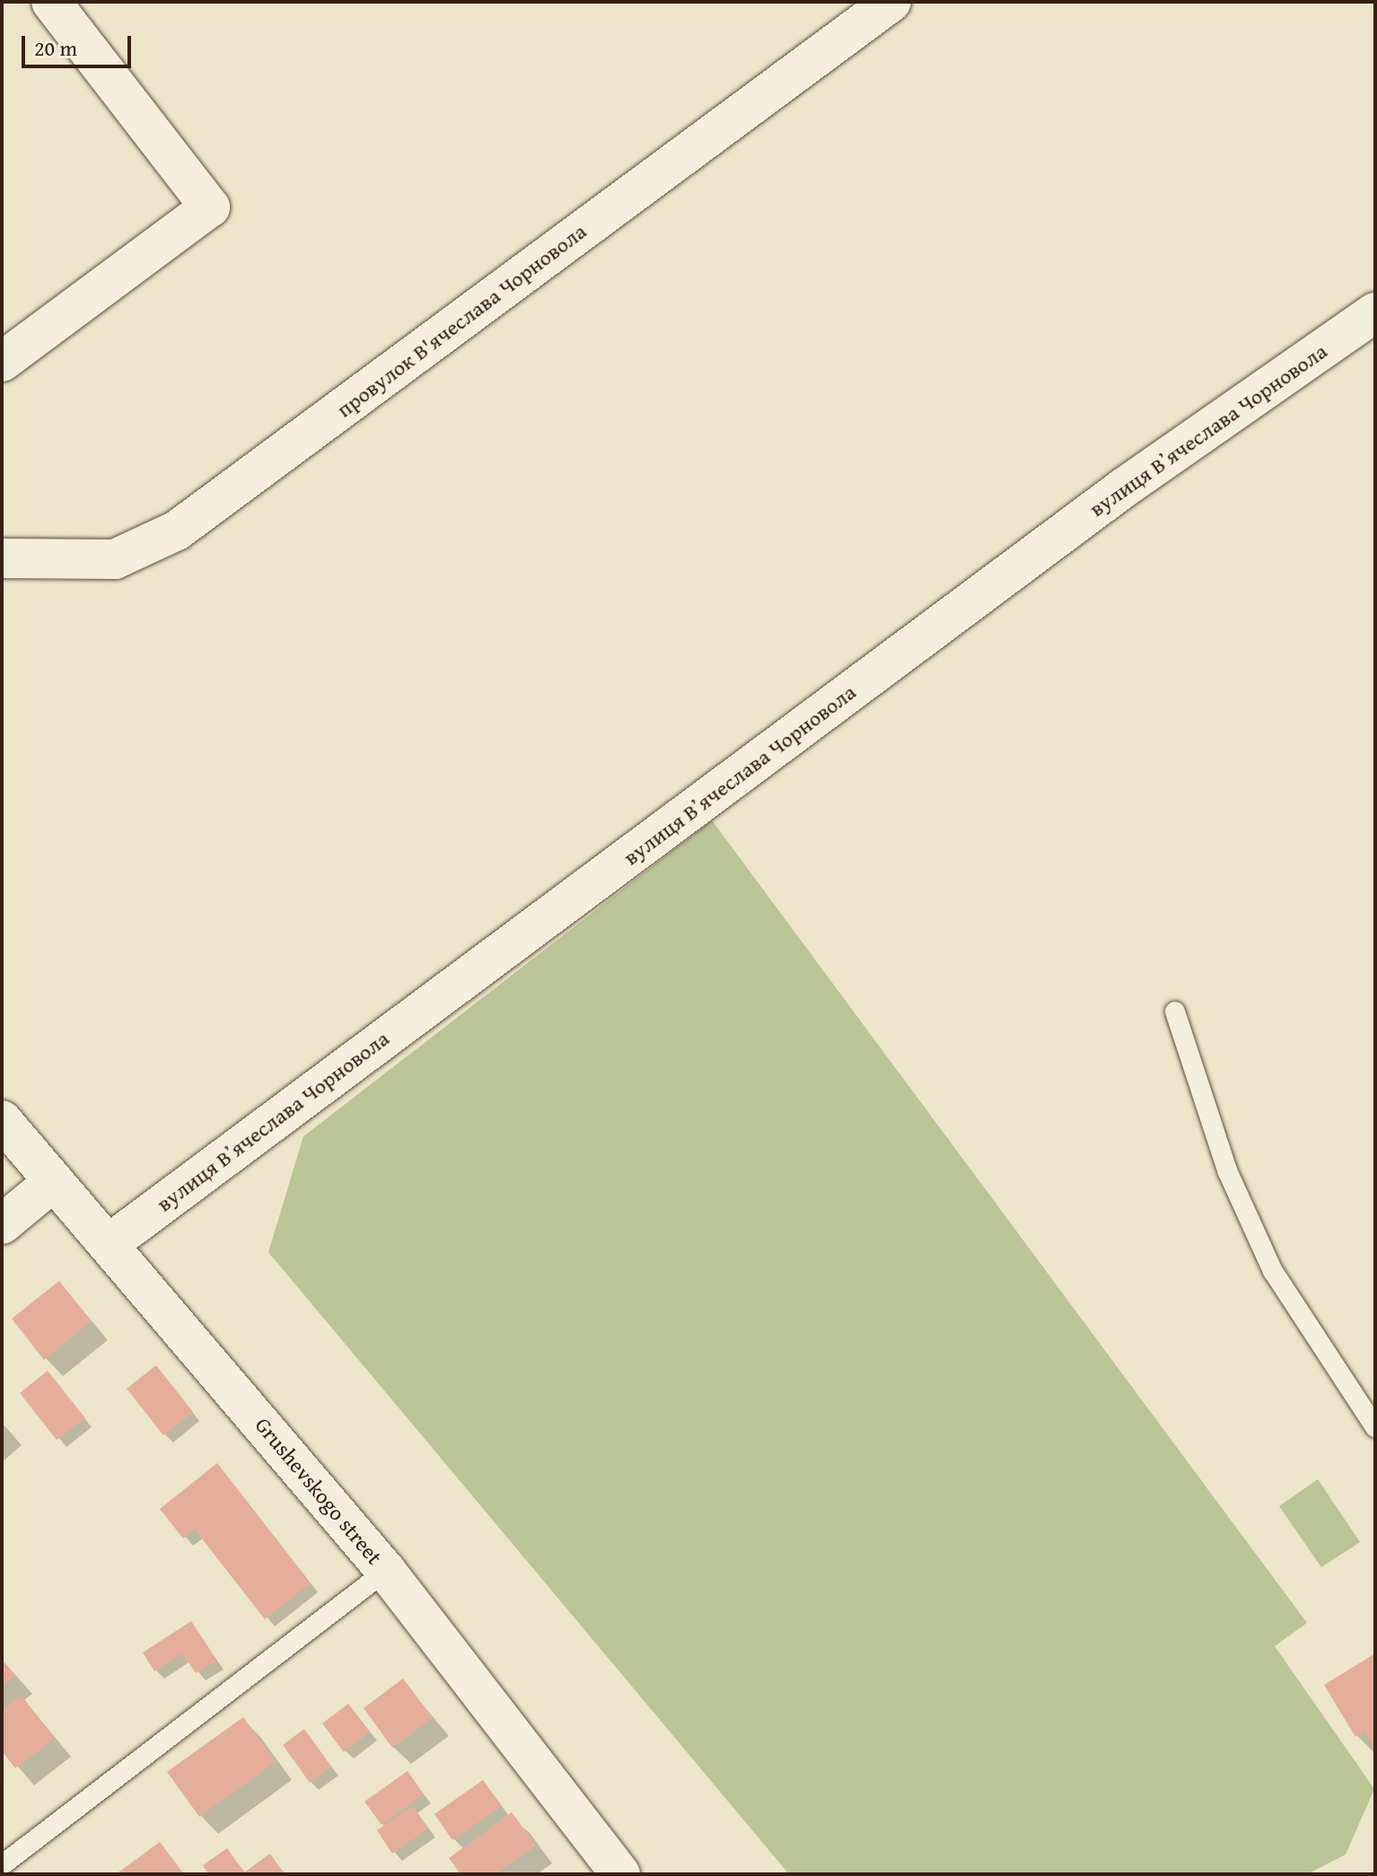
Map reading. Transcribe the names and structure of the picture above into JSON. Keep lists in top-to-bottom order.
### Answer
{
  "streets": {
    "street": ["провулок В'ячеслава Чорновола", "вулиця Вʼячеслава Чорновола", "Grushevskogo street"]
  },
  "crossings": [
    ["вулиця Вʼячеслава Чорновола", "Grushevskogo street"]
  ],
  "scale_bar": "20 m"
}
